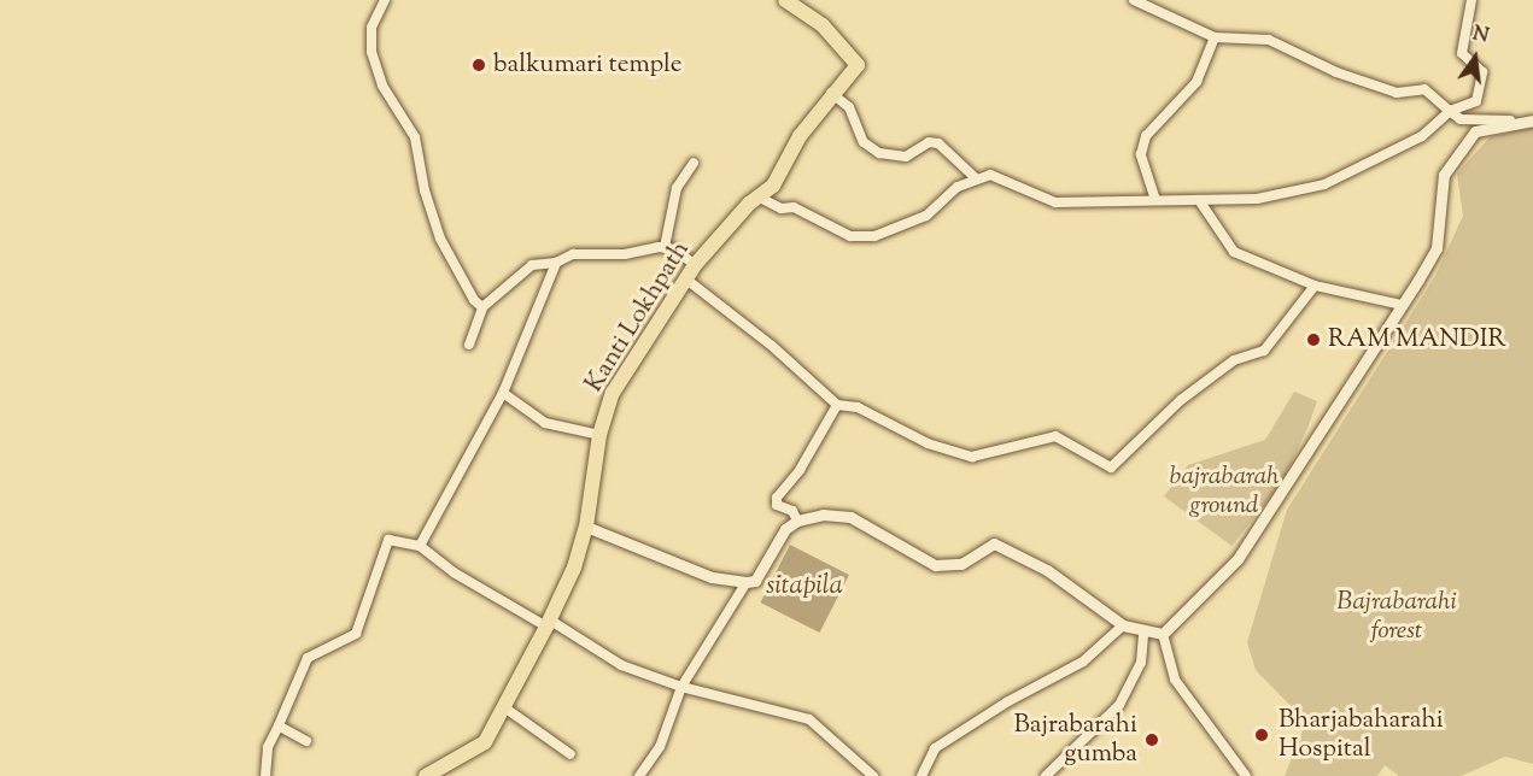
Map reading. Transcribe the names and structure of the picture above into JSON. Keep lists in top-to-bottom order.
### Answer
{
  "streets": {
    "main road": ["Kanti Lokhpath"]
  },
  "water": ["sitapila"],
  "parks": ["bajrabarah ground", "Bajrabarahi forest"],
  "places": [
    "balkumari temple",
    "RAM MANDIR",
    "Bharjabaharahi Hospital",
    "Bajrabarahi gumba"
  ],
  "north": "top"
}
